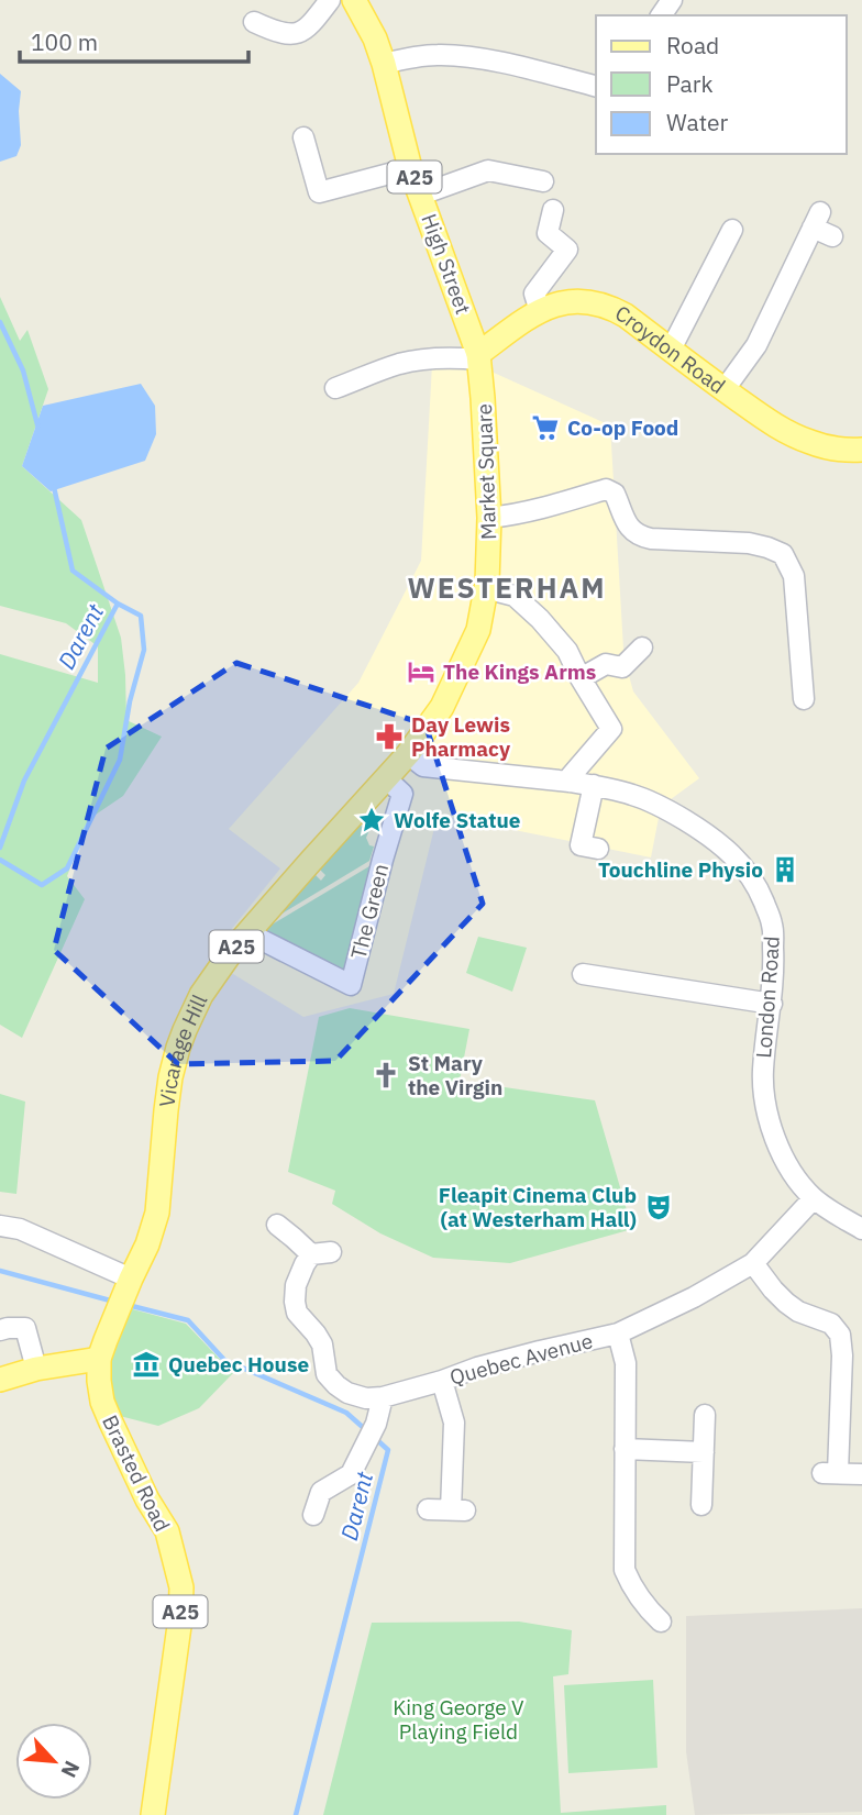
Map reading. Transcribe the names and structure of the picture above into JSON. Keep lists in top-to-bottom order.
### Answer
{
  "streets": {
    "main road": [
      "A25",
      "High Street",
      "Croydon Road",
      "Market Square",
      "Vicarage Hill",
      "Brasted Road"
    ],
    "street": ["The Green", "London Road", "Quebec Avenue"]
  },
  "crossings": [
    ["A25", "Vicarage Hill"],
    ["A25", "Brasted Road"],
    ["High Street", "Croydon Road"],
    ["High Street", "Market Square"],
    ["Croydon Road", "Market Square"],
    ["Market Square", "London Road"],
    ["Market Square", "Vicarage Hill"],
    ["The Green", "Vicarage Hill"],
    ["London Road", "Vicarage Hill"],
    ["London Road", "Quebec Avenue"]
  ],
  "districts": ["WESTERHAM"],
  "water": ["Darent"],
  "parks": ["King George V Playing Field"],
  "places": {
    "supermarket": ["Co-op Food"],
    "hotel": ["The Kings Arms"],
    "pharmacy": ["Day Lewis Pharmacy"],
    "place": ["Wolfe Statue"],
    "building": ["Touchline Physio"],
    "church": ["St Mary the Virgin"],
    "theatre": ["Fleapit Cinema Club (at Westerham Hall)"],
    "museum": ["Quebec House"]
  },
  "legend": ["Road", "Park", "Water"],
  "scale_bar": "100 m",
  "north": "bottom right"
}
